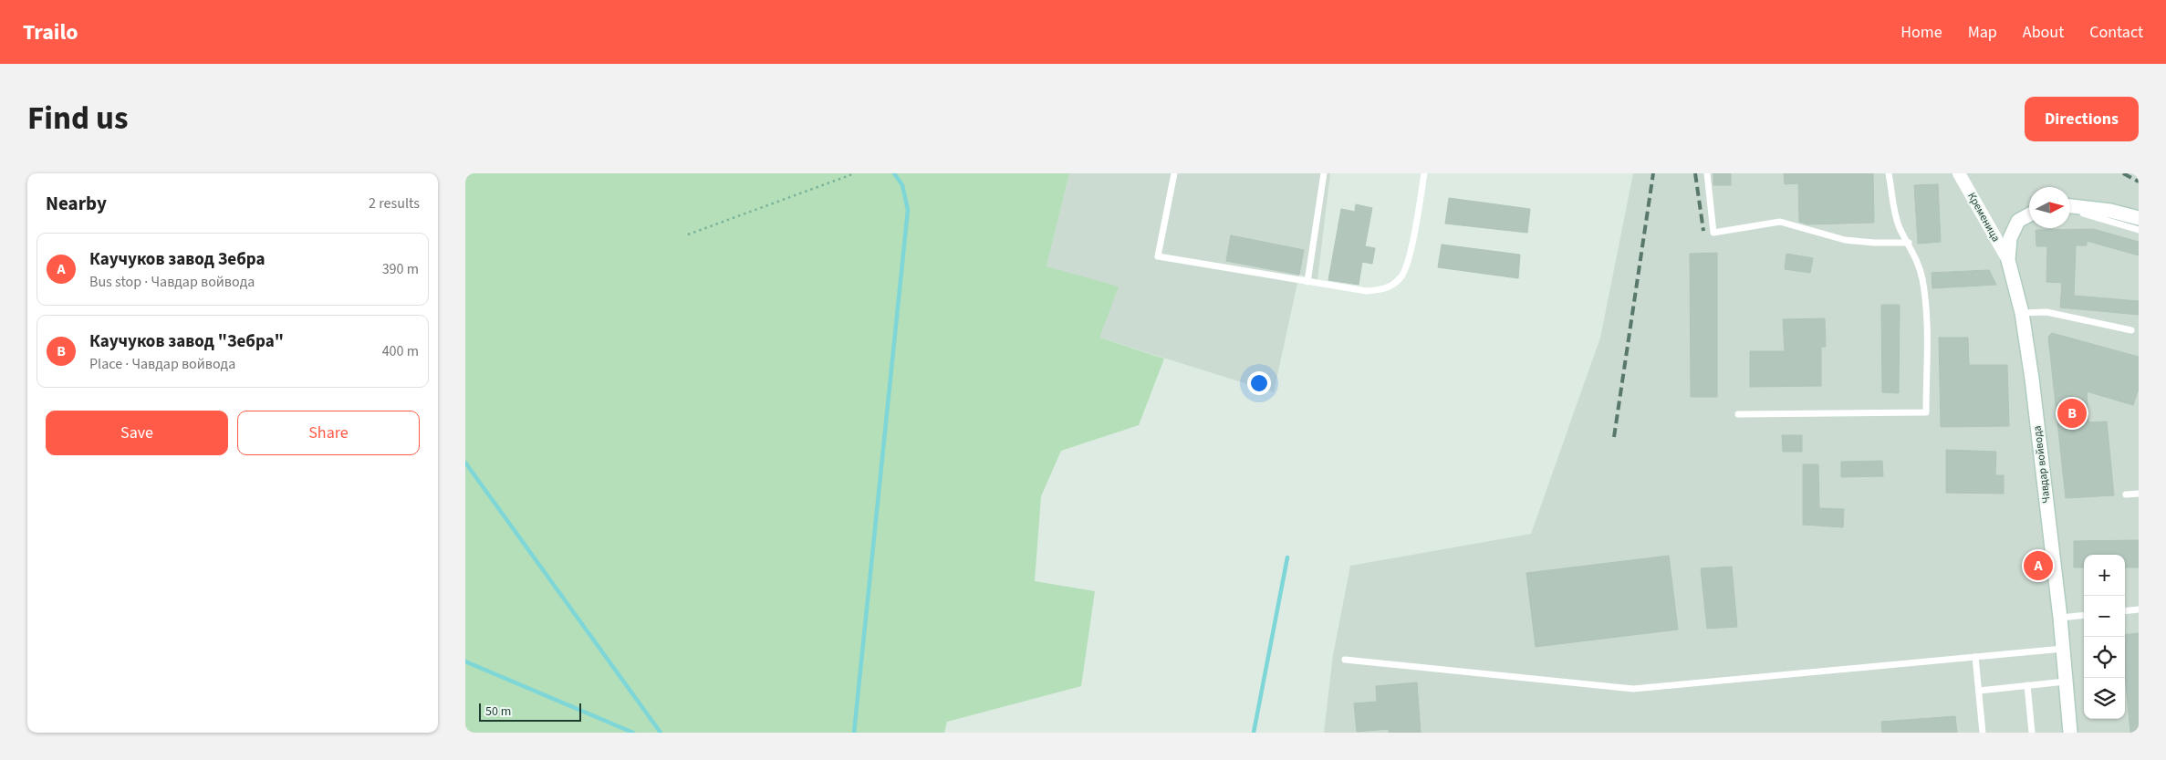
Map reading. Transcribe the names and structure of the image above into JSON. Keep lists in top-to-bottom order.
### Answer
{
  "streets": {
    "street": ["Кременица", "Чавдар войвода"]
  },
  "crossings": [
    ["Кременица", "Чавдар войвода"]
  ],
  "scale_bar": "50 m",
  "north": "right",
  "page": {
    "header": "Trailo",
    "nav": [
      "Home",
      "Map",
      "About",
      "Contact"
    ],
    "title": "Find us",
    "buttons": [
      "Directions",
      ["Save", "Share"]
    ],
    "heading": ["Nearby", "2 results"],
    "list": [
      {
        "mark": "A",
        "name": "Каучуков завод Зебра",
        "note": "Bus stop · Чавдар войвода",
        "value": "390 m"
      },
      {
        "mark": "B",
        "name": "Каучуков завод \"Зебра\"",
        "note": "Place · Чавдар войвода",
        "value": "400 m"
      }
    ],
    "pins": ["B", "A"],
    "map_buttons": ["+", "−"],
    "scale": "50 m"
  }
}
